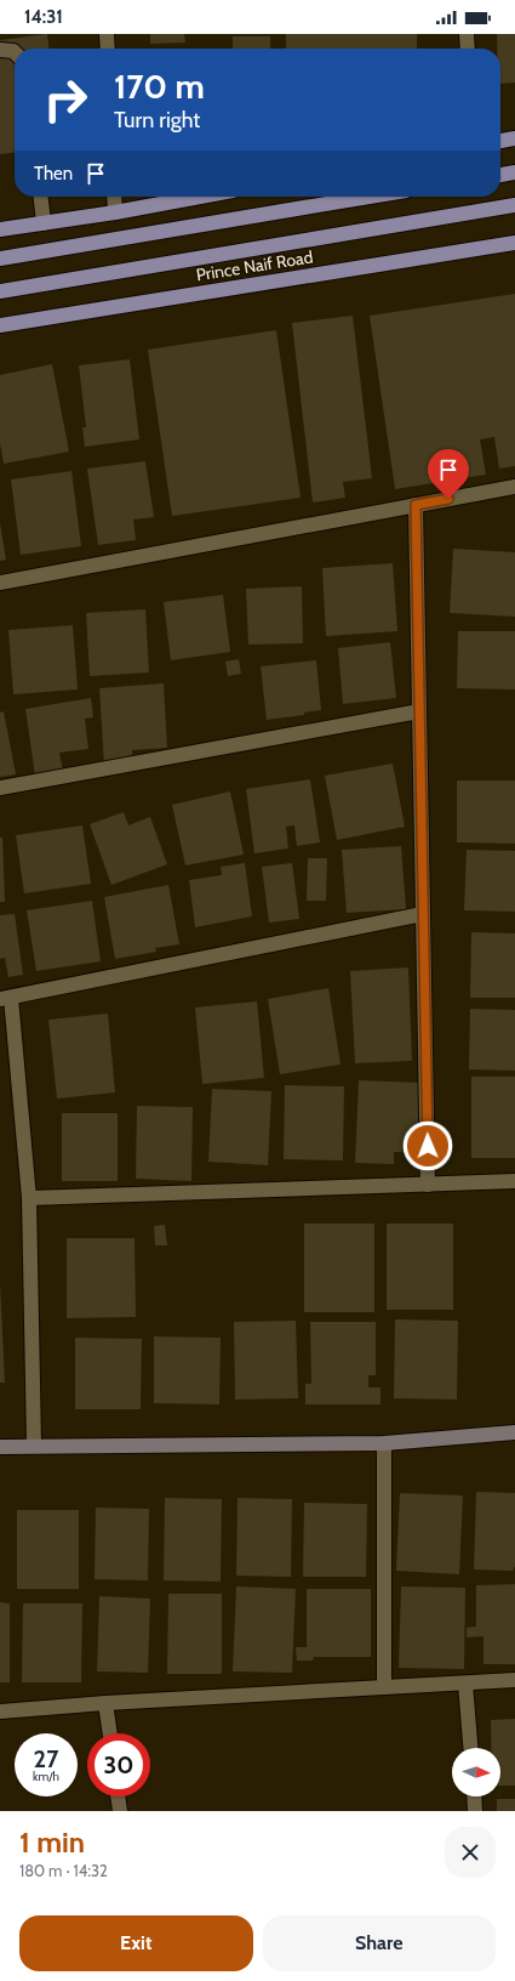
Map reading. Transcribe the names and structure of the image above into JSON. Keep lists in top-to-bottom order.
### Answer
{
  "streets": {
    "main road": ["Prince Naif Road"]
  },
  "north": "right",
  "page": {
    "status": "14:31",
    "turn": ["170 m", "Turn right"],
    "then": "Then",
    "speed": "27 km/h",
    "limit": "30",
    "heading": ["1 min", "180 m · 14:32"],
    "buttons": ["Exit", "Share"]
  }
}
